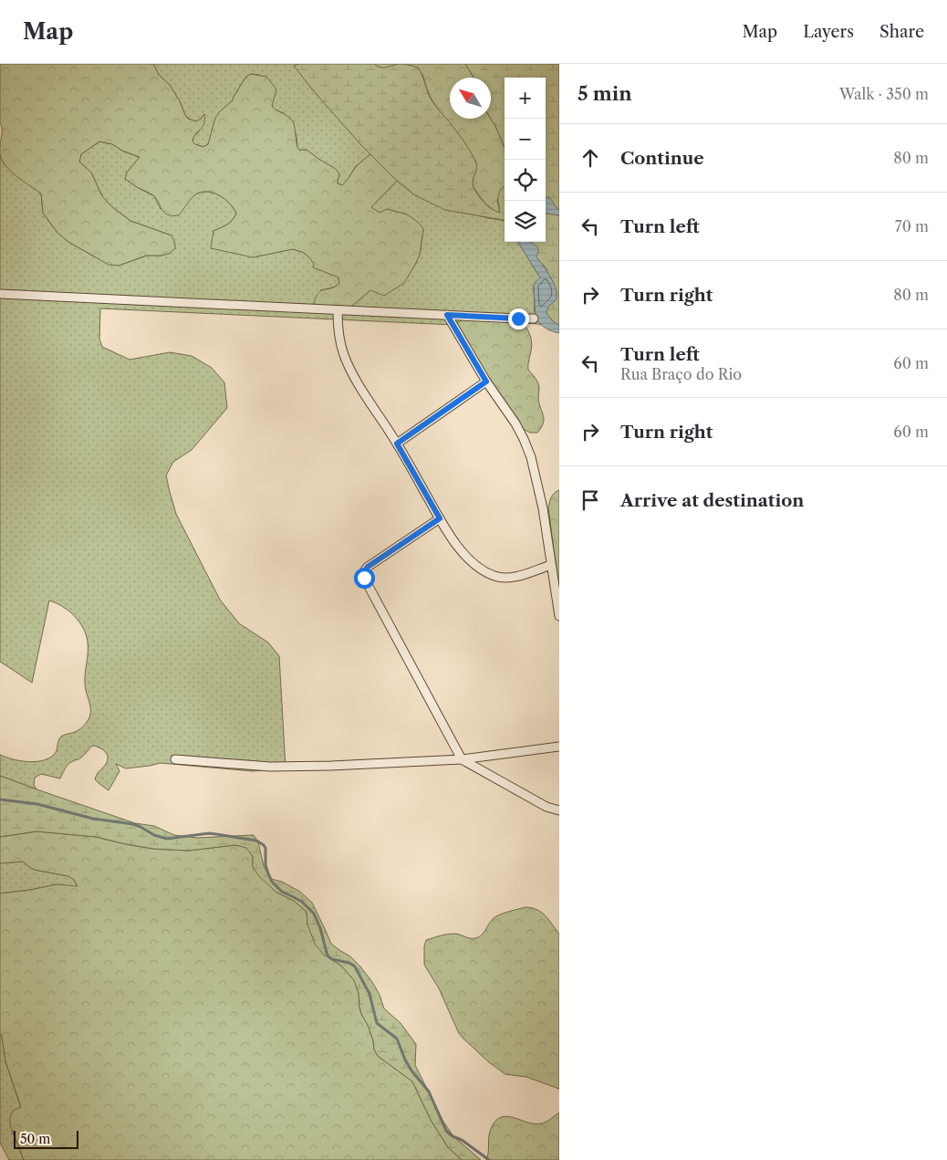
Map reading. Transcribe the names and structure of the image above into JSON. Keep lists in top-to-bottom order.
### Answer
{
  "scale_bar": "50 m",
  "north": "top left",
  "page": {
    "header": "Map",
    "nav": ["Map", "Layers", "Share"],
    "heading": ["5 min", "Walk · 350 m"],
    "map_buttons": ["+", "−"],
    "list": [
      ["Continue", "80 m"],
      ["Turn left", "70 m"],
      ["Turn right", "80 m"],
      ["Turn left", "Rua Braço do Rio", "60 m"],
      ["Turn right", "60 m"],
      "Arrive at destination"
    ],
    "scale": "50 m"
  }
}
